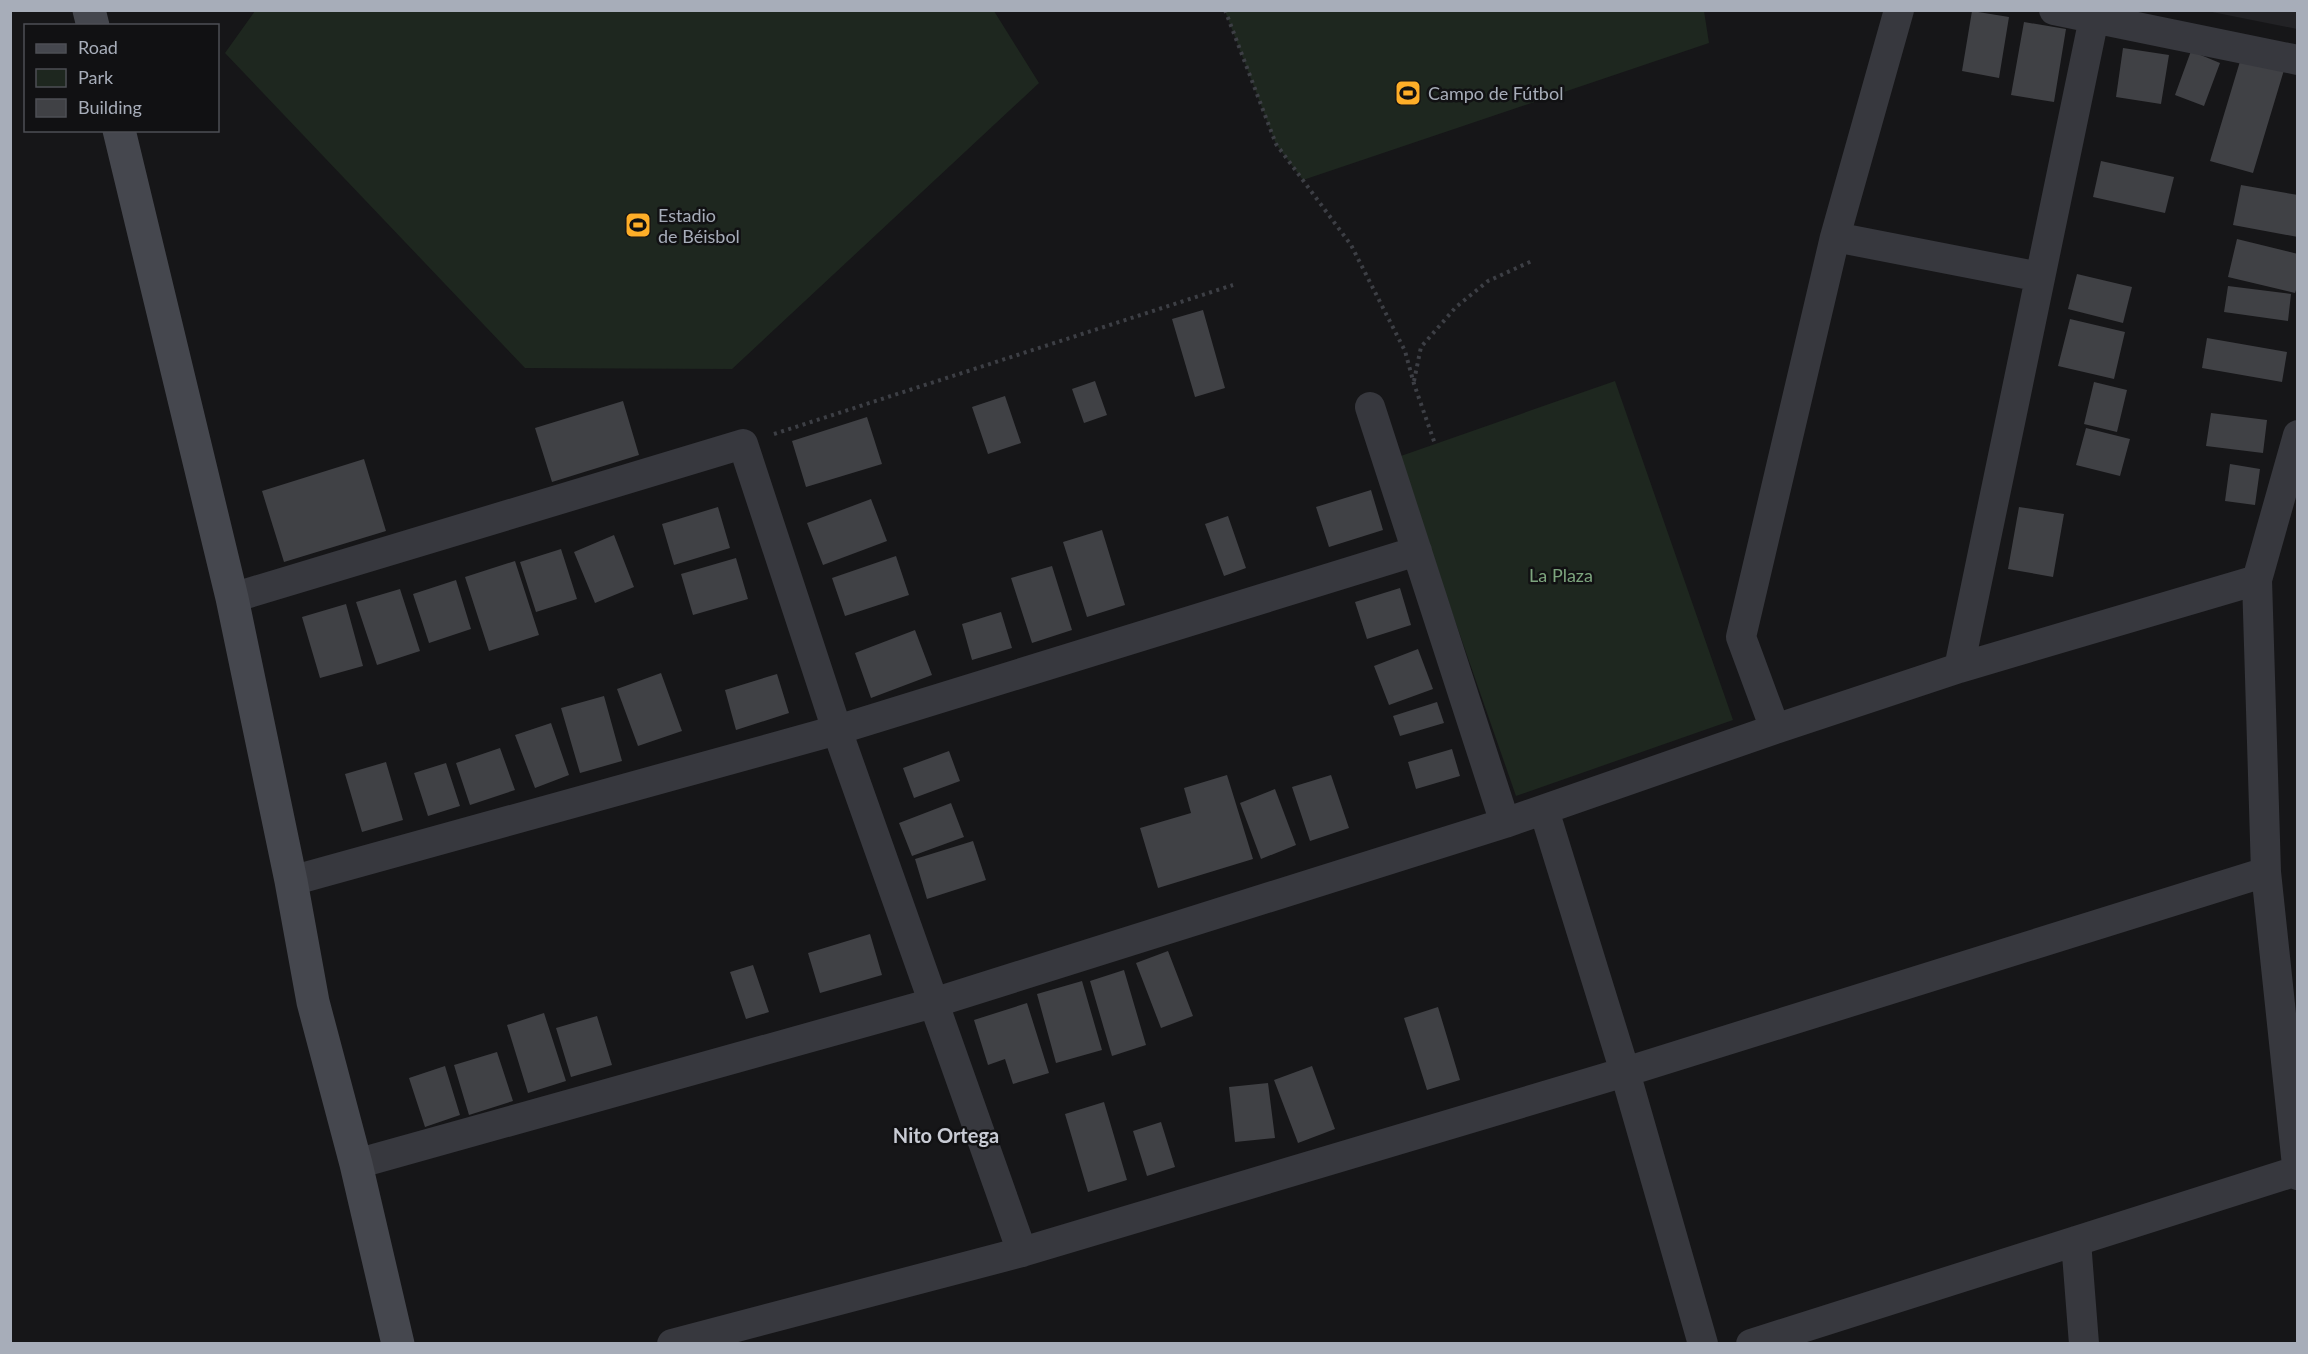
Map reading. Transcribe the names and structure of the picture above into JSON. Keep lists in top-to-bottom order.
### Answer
{
  "districts": ["Nito Ortega"],
  "parks": ["La Plaza"],
  "places": {
    "sports": ["Campo de Fútbol", "Estadio de Béisbol"]
  },
  "legend": ["Road", "Park", "Building"]
}
